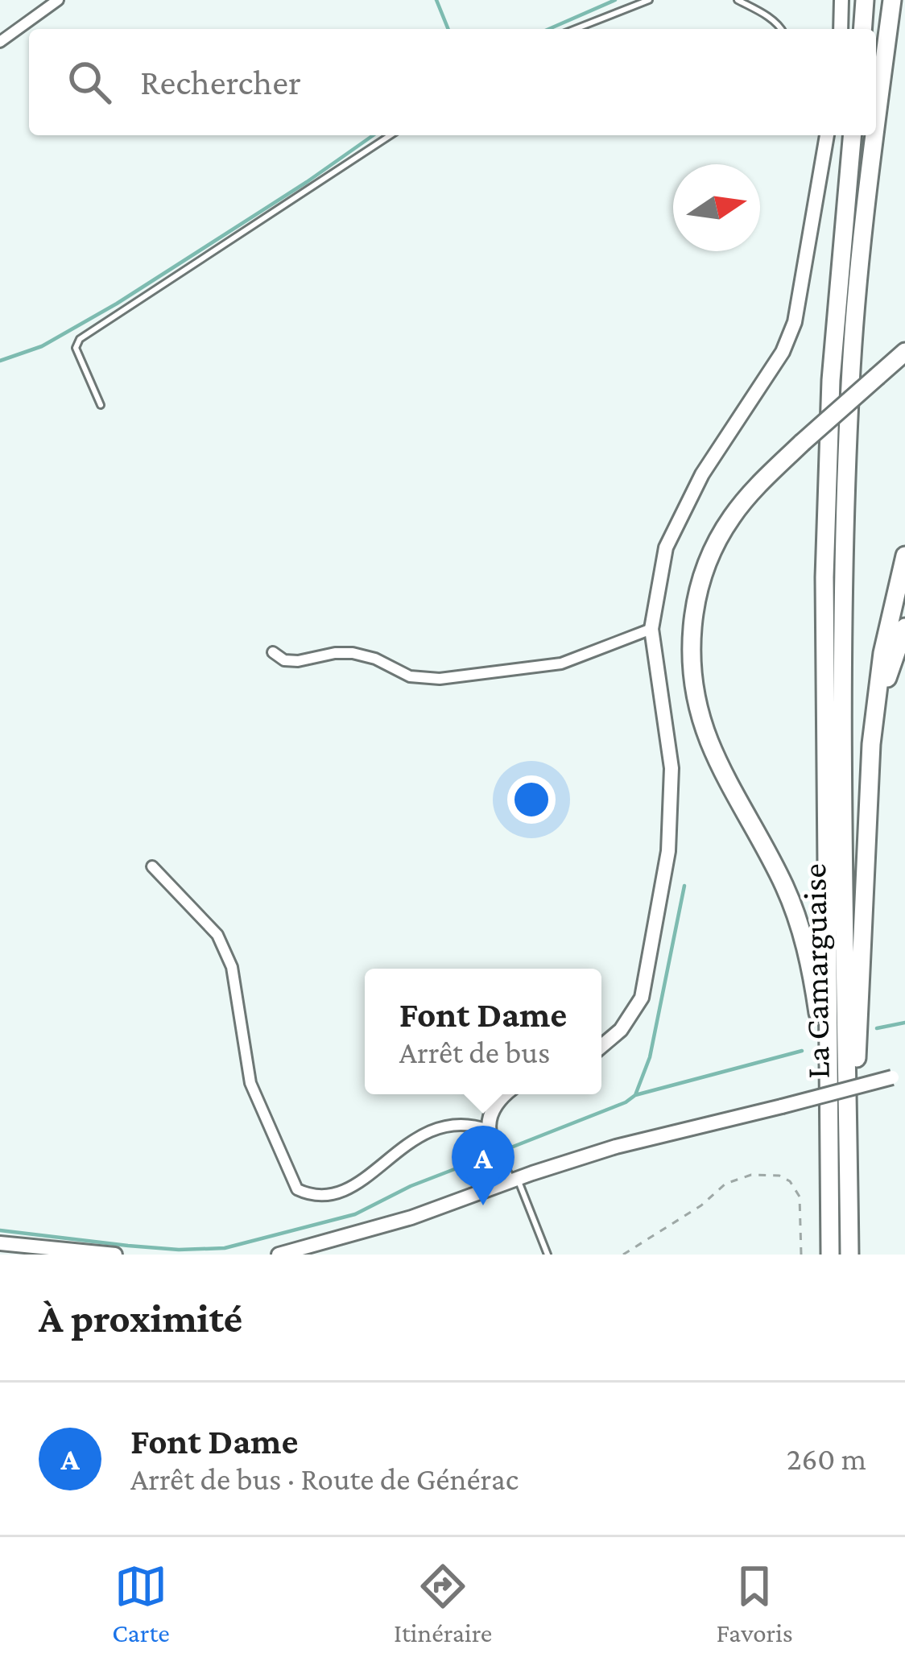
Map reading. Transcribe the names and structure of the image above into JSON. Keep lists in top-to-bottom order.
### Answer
{
  "streets": {
    "highway": ["La Camarguaise"]
  },
  "north": "right",
  "page": {
    "search": "Rechercher",
    "popup": ["Font Dame", "Arrêt de bus"],
    "pins": "A",
    "heading": "À proximité",
    "list": [
      {
        "mark": "A",
        "name": "Font Dame",
        "note": "Arrêt de bus · Route de Générac",
        "value": "260 m"
      }
    ],
    "nav": ["Carte", "Itinéraire", "Favoris"]
  }
}
